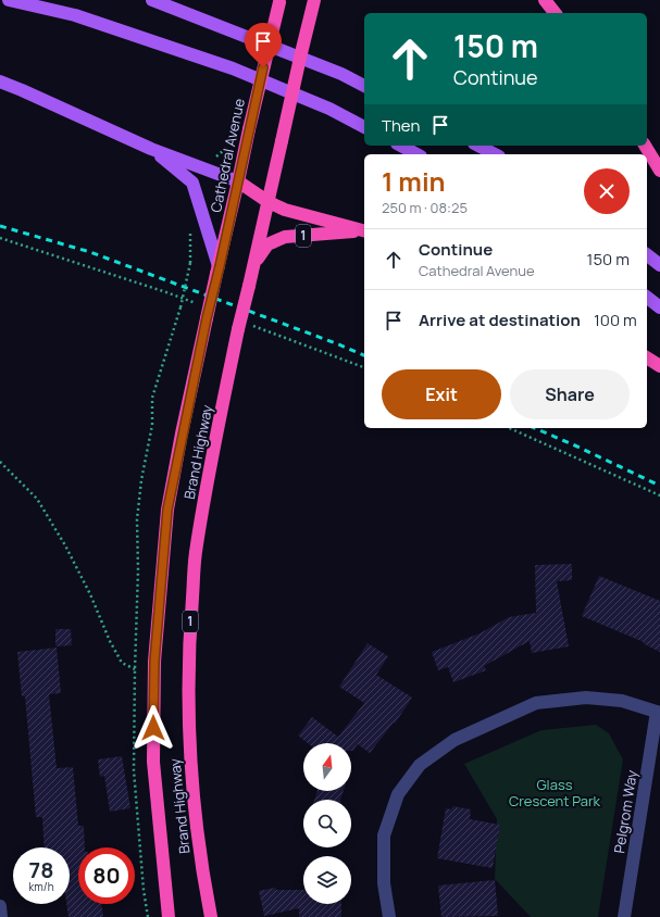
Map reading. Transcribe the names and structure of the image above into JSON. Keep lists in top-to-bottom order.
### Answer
{
  "streets": {
    "highway": ["Cathedral Avenue", "1", "Brand Highway"],
    "street": ["Pelgrom Way"]
  },
  "crossings": [
    ["Cathedral Avenue", "Brand Highway"],
    ["1", "Brand Highway"]
  ],
  "parks": ["Glass Crescent Park"],
  "north": "top",
  "page": {
    "turn": ["150 m", "Continue"],
    "then": "Then",
    "heading": ["1 min", "250 m · 08:25"],
    "list": [
      {
        "name": "Continue",
        "note": "Cathedral Avenue",
        "value": "150 m"
      },
      {
        "name": "Arrive at destination",
        "value": "100 m"
      }
    ],
    "buttons": ["Exit", "Share"],
    "speed": "78 km/h",
    "limit": "80"
  }
}
